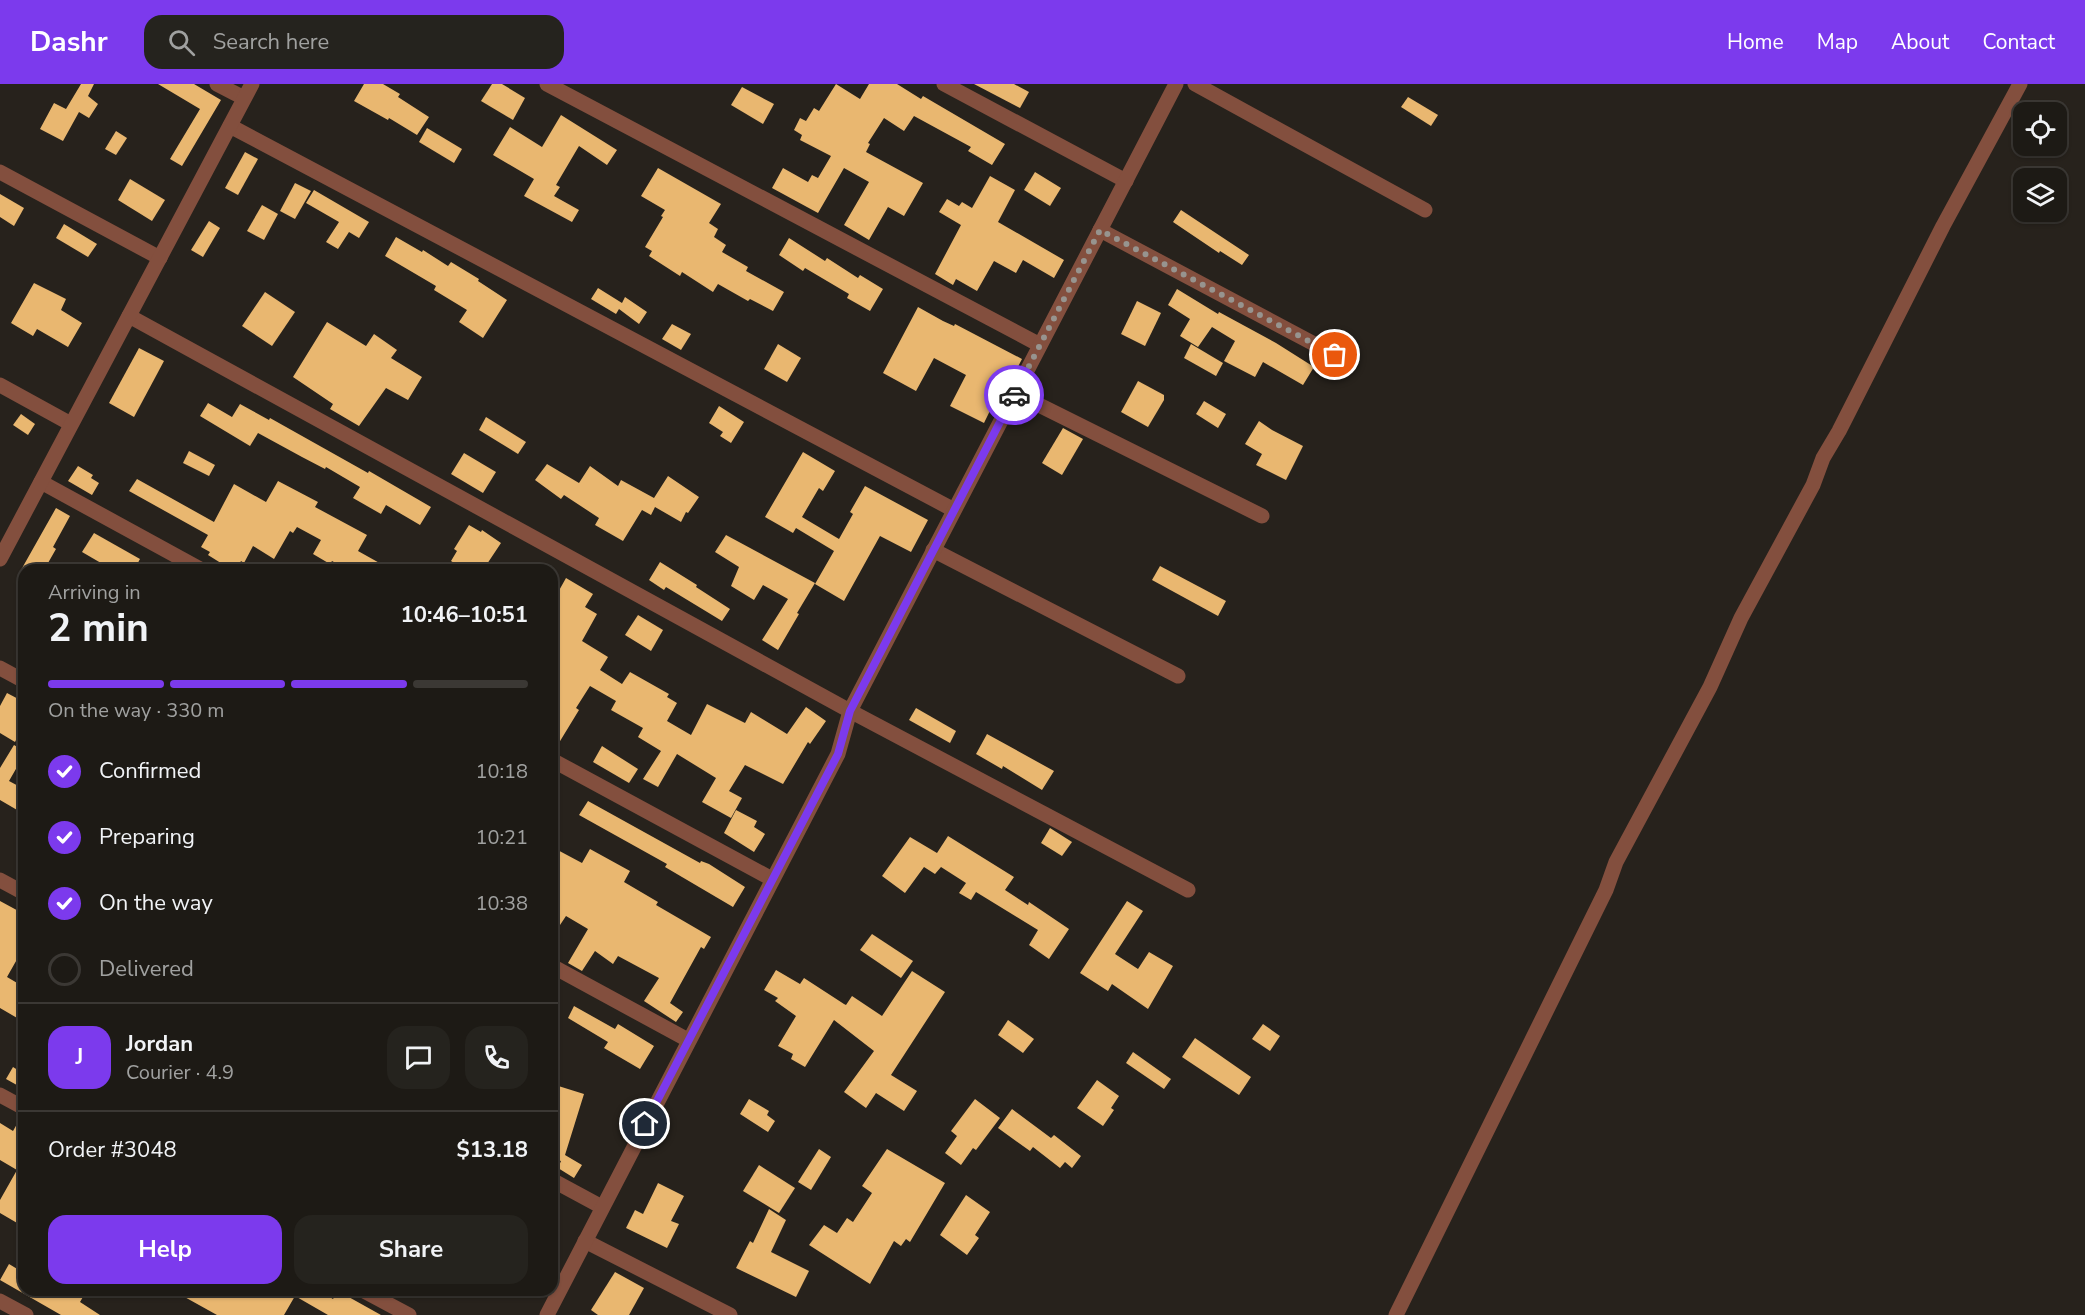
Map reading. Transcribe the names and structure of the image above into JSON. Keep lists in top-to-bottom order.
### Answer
{
  "page": {
    "header": "Dashr",
    "search": "Search here",
    "nav": [
      "Home",
      "Map",
      "About",
      "Contact"
    ],
    "heading": ["2 min", "Arriving in", "10:46–10:51"],
    "panel": [
      "Jordan",
      "Courier · 4.9",
      "Order #3048",
      "$13.18"
    ],
    "bar": "On the way · 330 m",
    "list": [
      ["Confirmed", "10:18"],
      ["Preparing", "10:21"],
      ["On the way", "10:38"],
      "Delivered"
    ],
    "round": "J",
    "buttons": ["Help", "Share"]
  }
}
